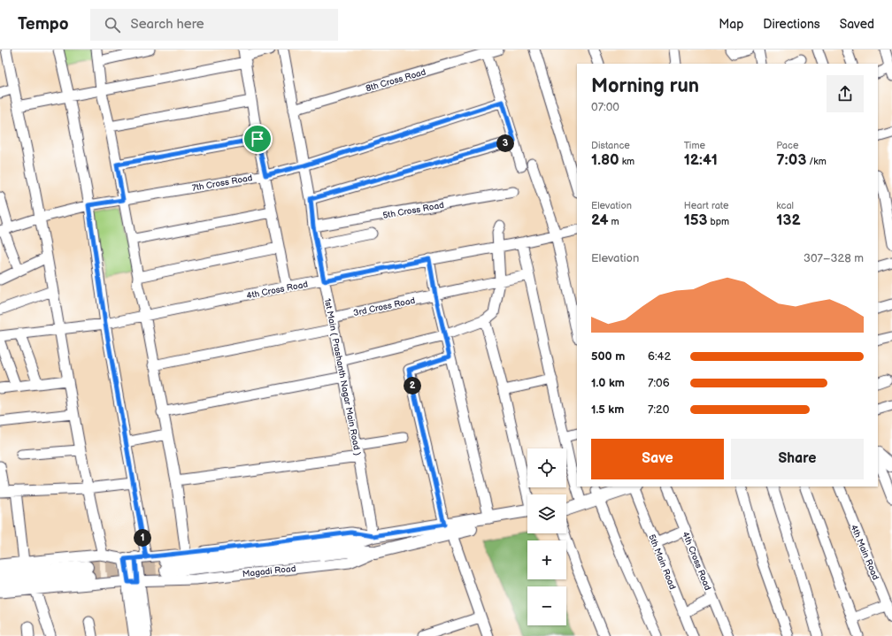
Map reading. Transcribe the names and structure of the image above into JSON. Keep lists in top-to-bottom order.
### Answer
{
  "streets": {
    "main road": ["Magadi Road"],
    "street": [
      "8th Cross Road",
      "7th Cross Road",
      "5th Cross Road",
      "4th Cross Road",
      "3rd Cross Road",
      "1st Main ( Prashanth Nagar Main Road )",
      "4th Main Road",
      "5th Main Road"
    ]
  },
  "crossings": [
    ["8th Cross Road", "1st Main ( Prashanth Nagar Main Road )"],
    ["7th Cross Road", "1st Main ( Prashanth Nagar Main Road )"],
    ["5th Cross Road", "1st Main ( Prashanth Nagar Main Road )"],
    ["4th Cross Road", "1st Main ( Prashanth Nagar Main Road )"],
    ["3rd Cross Road", "1st Main ( Prashanth Nagar Main Road )"],
    ["1st Main ( Prashanth Nagar Main Road )", "Magadi Road"]
  ],
  "page": {
    "header": "Tempo",
    "search": "Search here",
    "nav": ["Map", "Directions", "Saved"],
    "heading": ["Morning run", "07:00"],
    "stats": [
      ["Distance", "1.80 km"],
      ["Time", "12:41"],
      ["Pace", "7:03 /km"],
      ["Elevation", "24 m"],
      ["Heart rate", "153 bpm"],
      ["kcal", "132"]
    ],
    "pins": ["3", "2", "1"],
    "chart": ["Elevation", "307–328 m"],
    "list": [
      {
        "name": "500 m",
        "note": "6:42"
      },
      {
        "name": "1.0 km",
        "note": "7:06"
      },
      {
        "name": "1.5 km",
        "note": "7:20"
      }
    ],
    "buttons": ["Save", "Share"],
    "map_buttons": ["+", "−"]
  }
}
